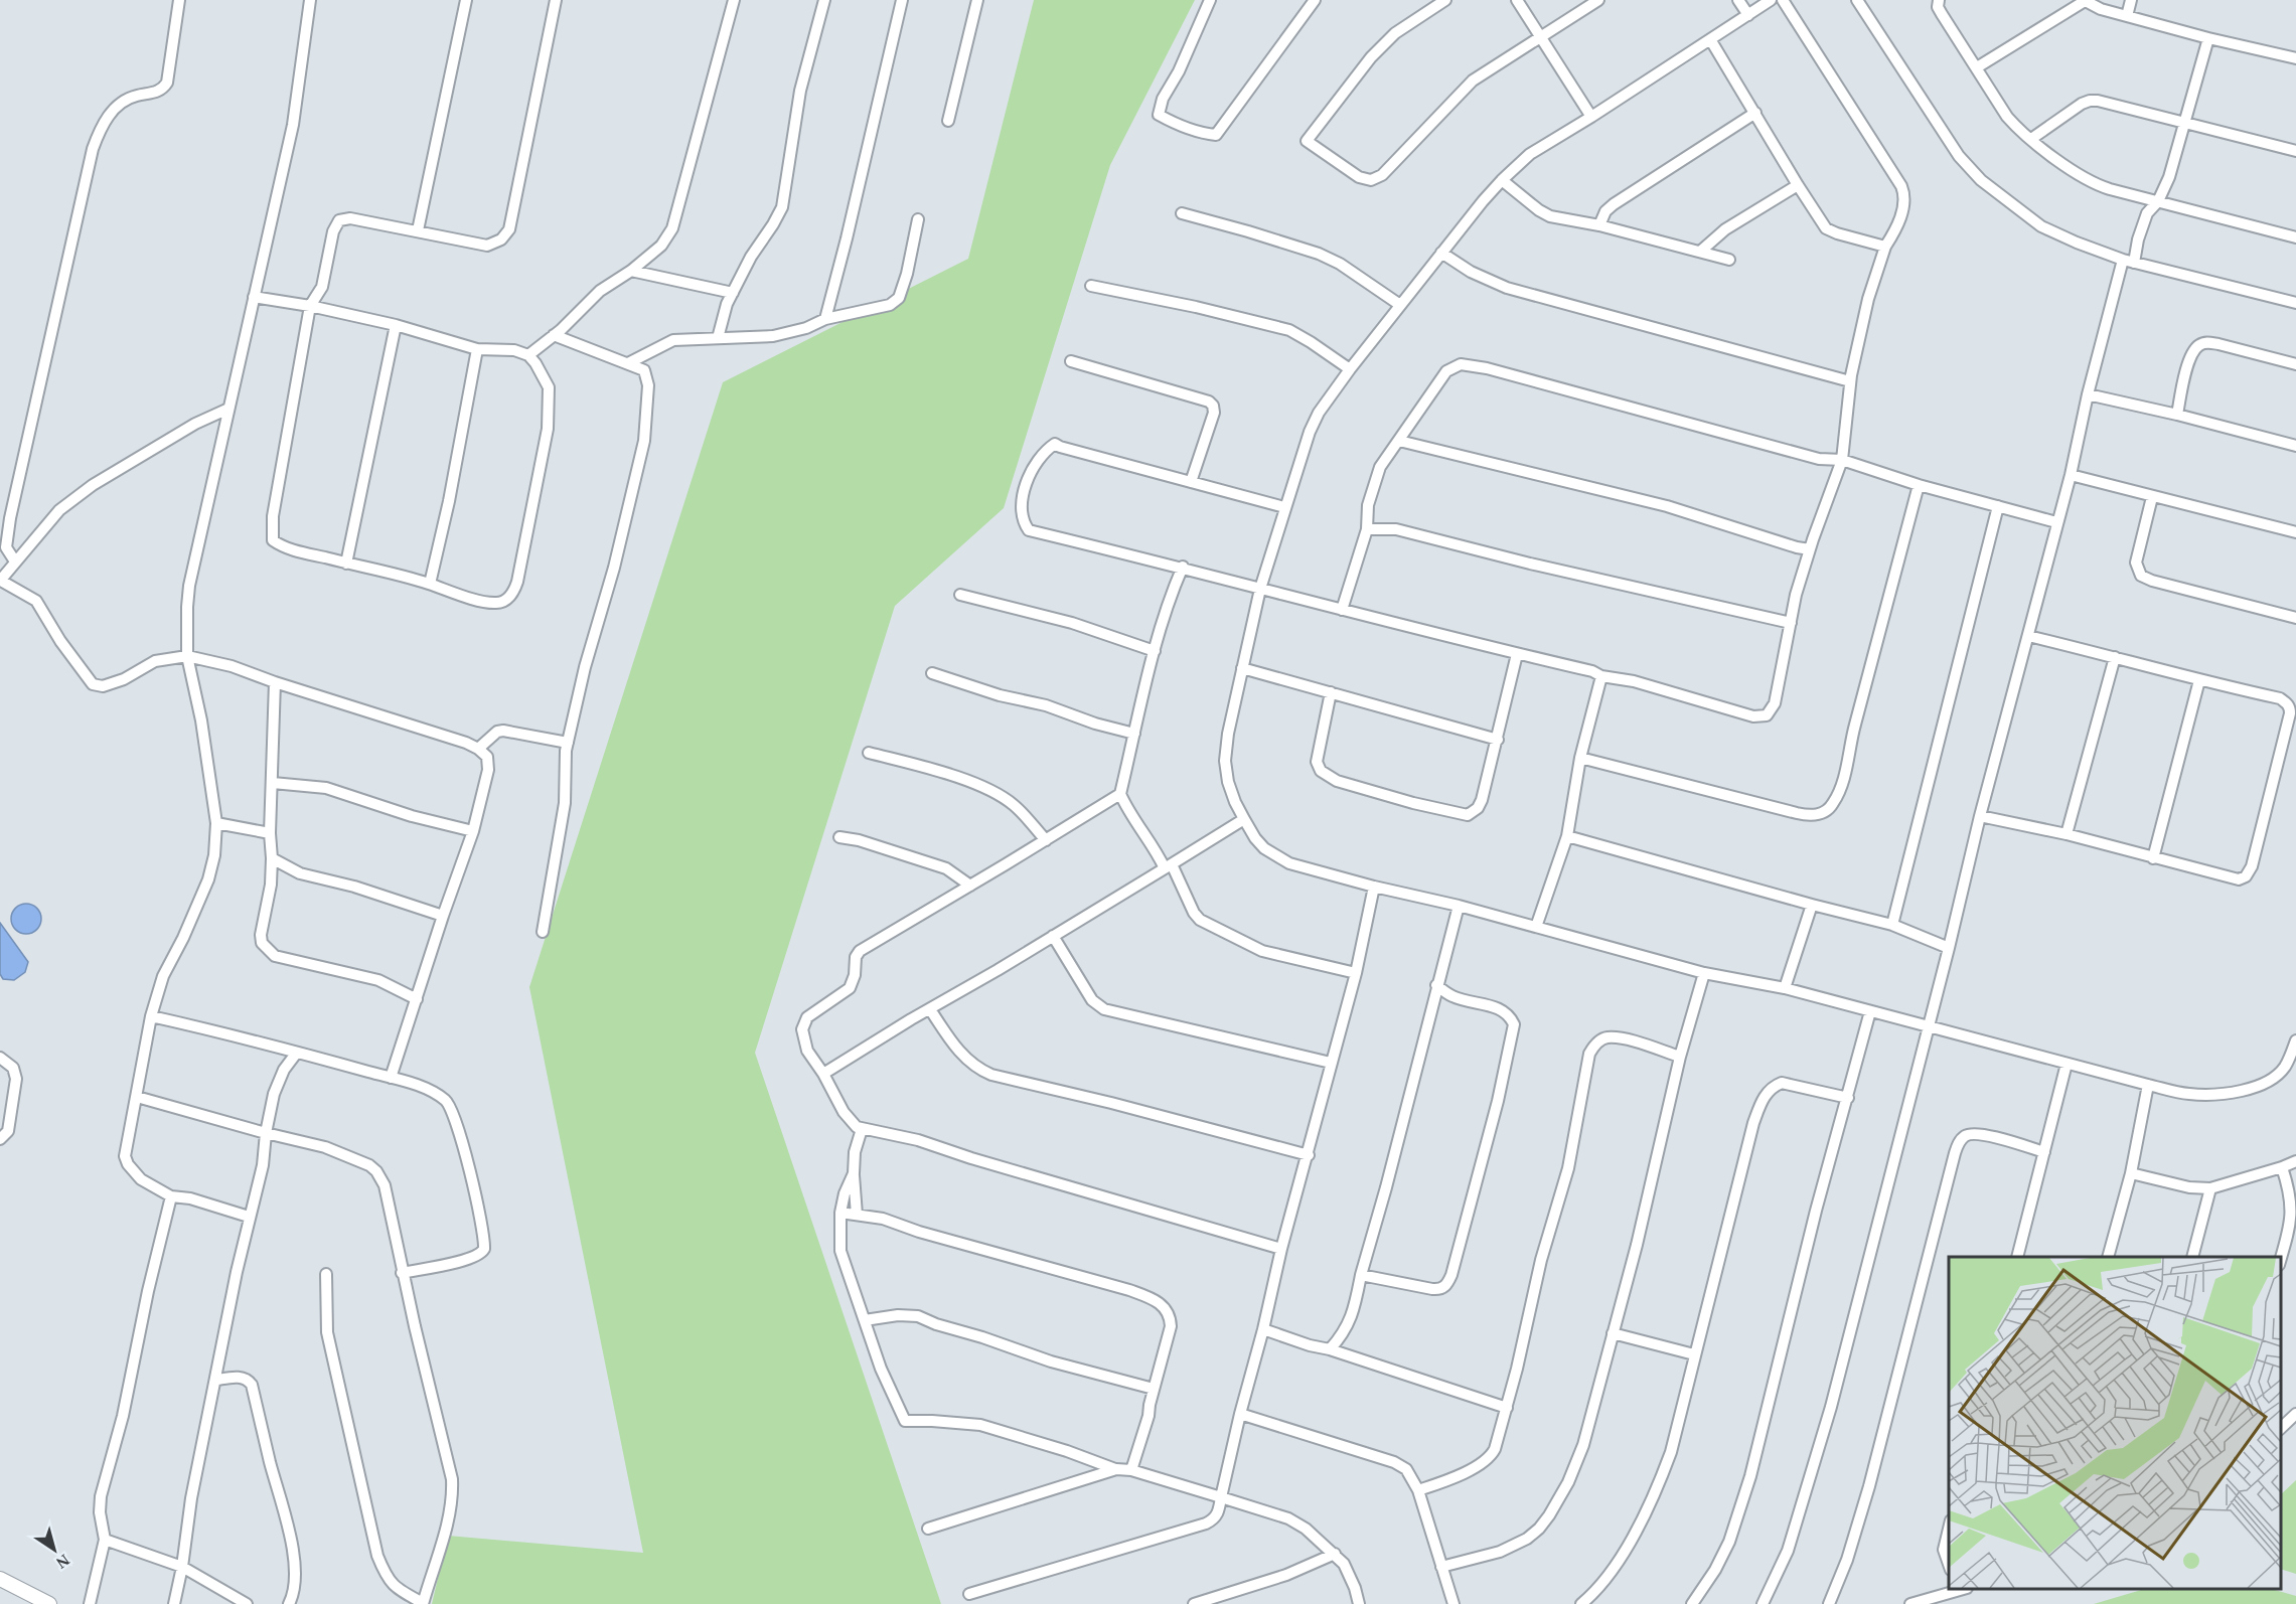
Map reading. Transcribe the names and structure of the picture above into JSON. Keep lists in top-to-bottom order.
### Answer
{
  "north": "bottom right"
}
